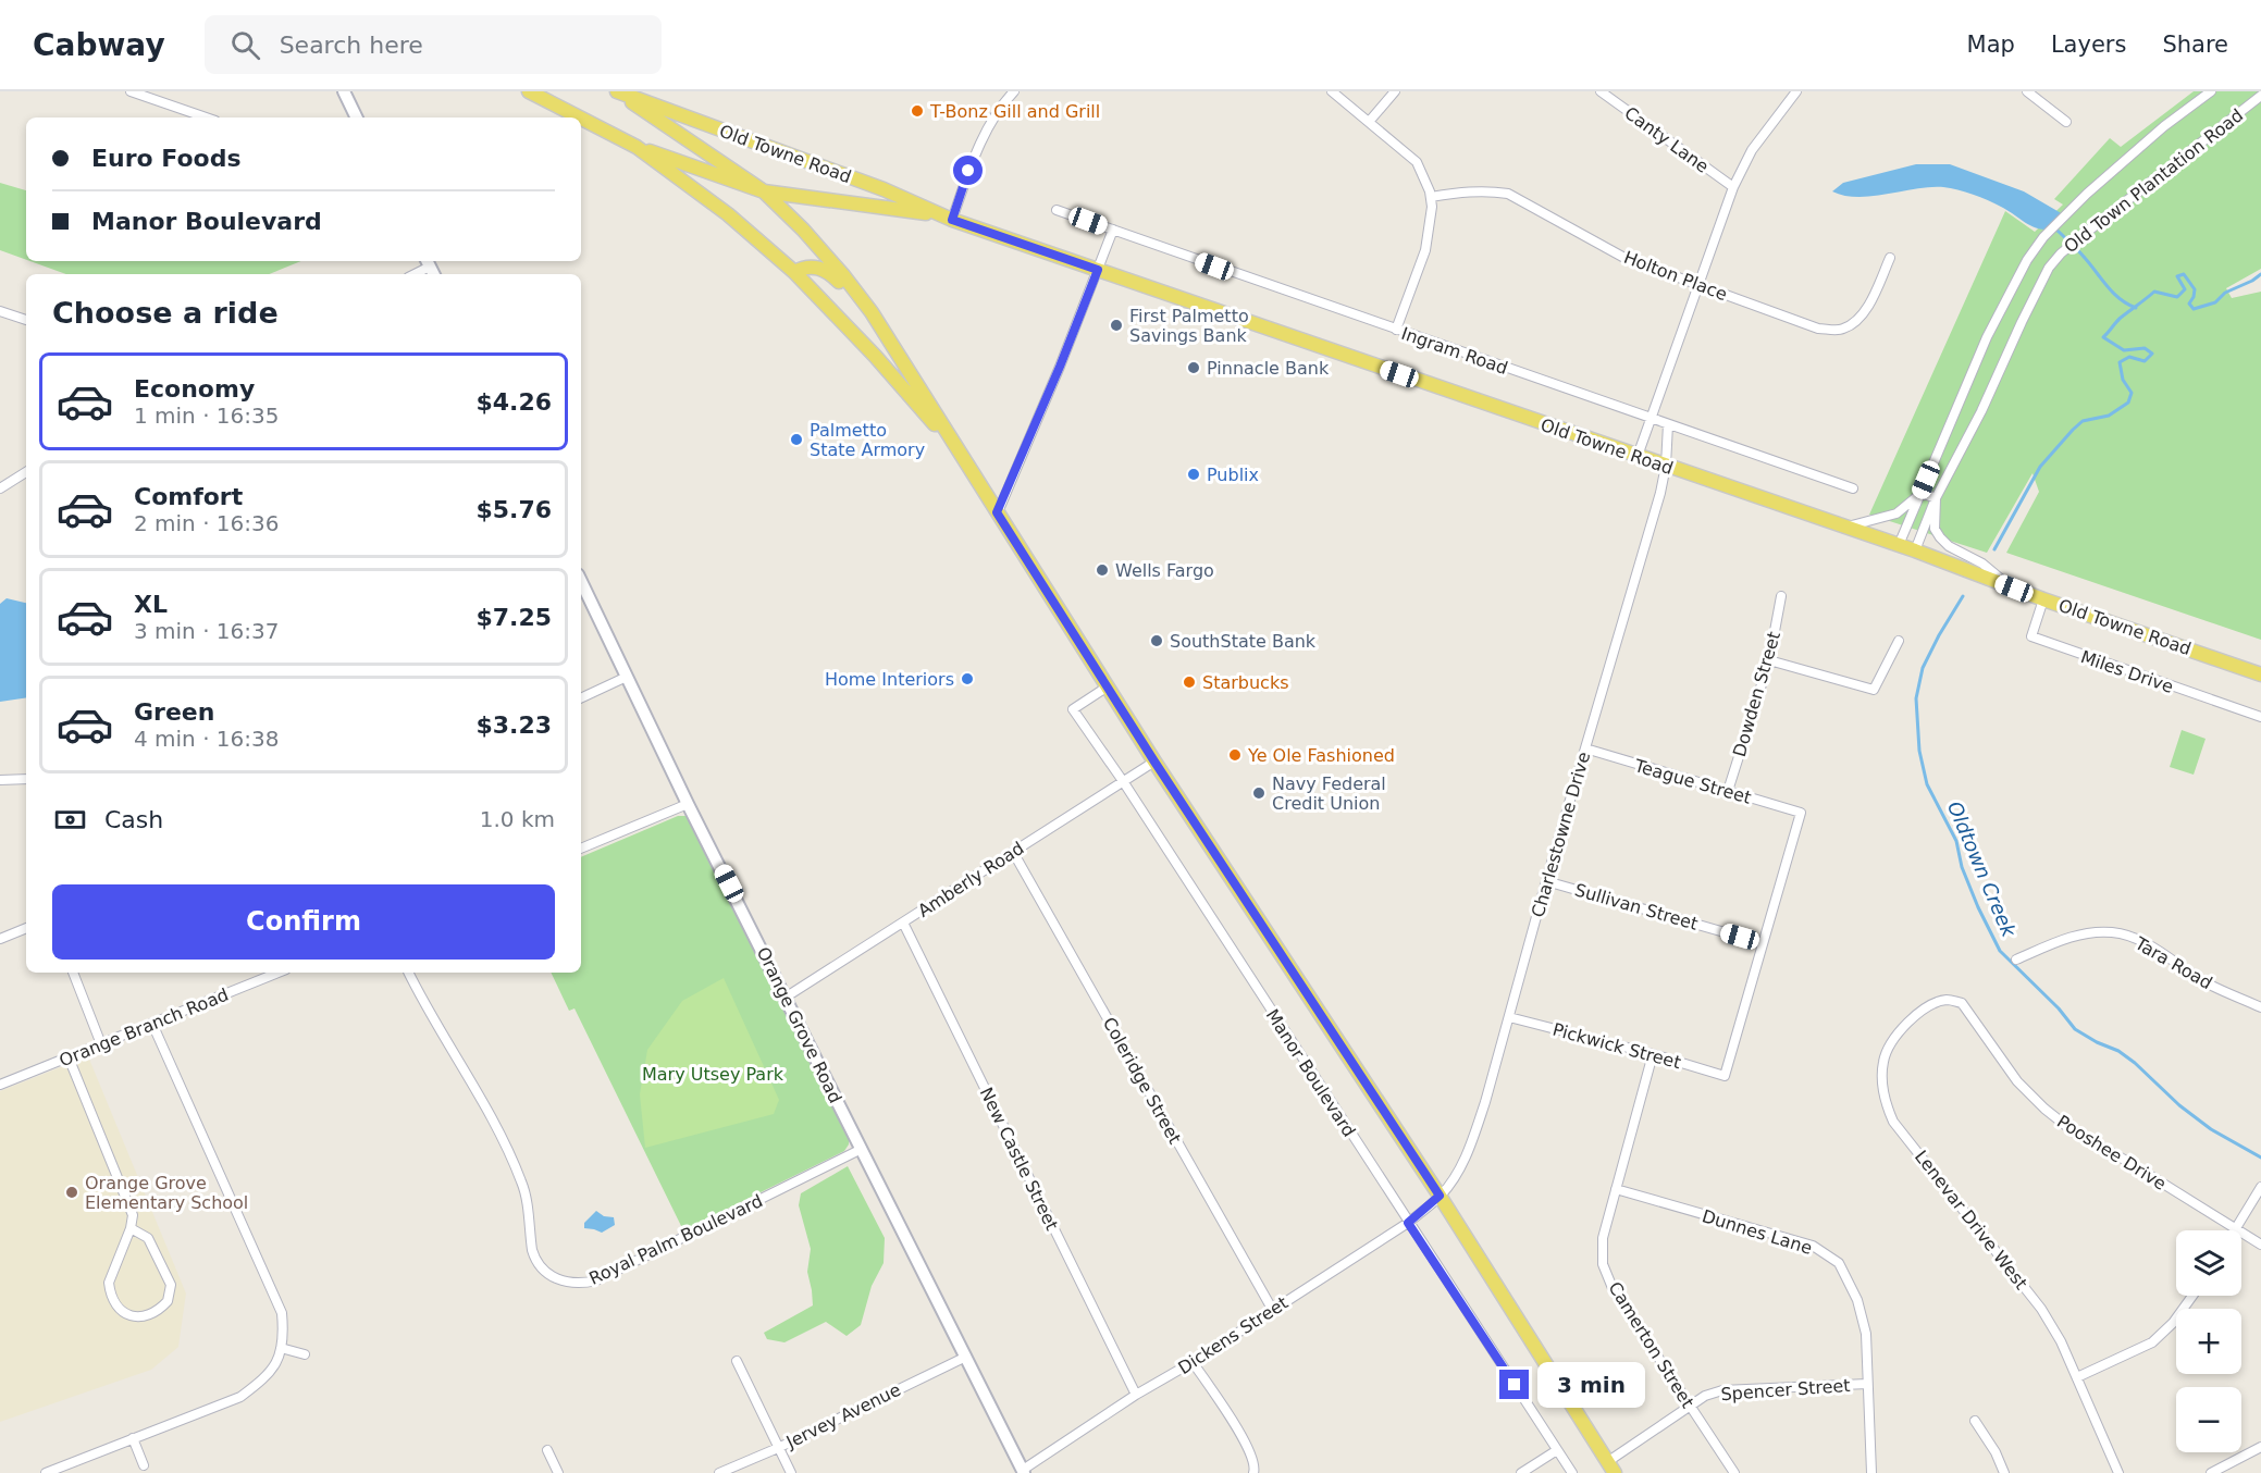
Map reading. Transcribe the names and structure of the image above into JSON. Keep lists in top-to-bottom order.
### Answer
{
  "streets": {
    "main road": ["Old Towne Road"],
    "street": [
      "Canty Lane",
      "Old Town Plantation Road",
      "Holton Place",
      "Ingram Road",
      "Miles Drive",
      "Dowden Street",
      "Teague Street",
      "Charlestowne Drive",
      "Amberly Road",
      "Sullivan Street",
      "Tara Road",
      "Orange Grove Road",
      "Orange Branch Road",
      "Pickwick Street",
      "Manor Boulevard",
      "Coleridge Street",
      "Pooshee Drive",
      "New Castle Street",
      "Lenevar Drive West",
      "Dunnes Lane",
      "Royal Palm Boulevard",
      "Dickens Street",
      "Camerton Street",
      "Spencer Street",
      "Jervey Avenue"
    ]
  },
  "crossings": [
    ["Old Towne Road", "Old Town Plantation Road"],
    ["Old Towne Road", "Miles Drive"],
    ["Old Towne Road", "Charlestowne Drive"],
    ["Ingram Road", "Charlestowne Drive"],
    ["Dowden Street", "Teague Street"],
    ["Teague Street", "Charlestowne Drive"],
    ["Teague Street", "Sullivan Street"],
    ["Teague Street", "Pickwick Street"],
    ["Charlestowne Drive", "Sullivan Street"],
    ["Charlestowne Drive", "Pickwick Street"],
    ["Charlestowne Drive", "Dickens Street"],
    ["Amberly Road", "Orange Grove Road"],
    ["Amberly Road", "Manor Boulevard"],
    ["Amberly Road", "Coleridge Street"],
    ["Amberly Road", "New Castle Street"],
    ["Sullivan Street", "Pickwick Street"],
    ["Orange Grove Road", "Royal Palm Boulevard"],
    ["Orange Grove Road", "Dickens Street"],
    ["Orange Grove Road", "Jervey Avenue"],
    ["Pickwick Street", "Camerton Street"],
    ["Manor Boulevard", "Dickens Street"],
    ["Coleridge Street", "Dickens Street"],
    ["Pooshee Drive", "Lenevar Drive West"],
    ["New Castle Street", "Dickens Street"],
    ["Dunnes Lane", "Camerton Street"],
    ["Dunnes Lane", "Spencer Street"],
    ["Camerton Street", "Spencer Street"]
  ],
  "water": ["Oldtown Creek"],
  "parks": ["Mary Utsey Park"],
  "places": [
    "T-Bonz Gill and Grill",
    "First Palmetto Savings Bank",
    "Pinnacle Bank",
    "Palmetto State Armory",
    "Publix",
    "Wells Fargo",
    "SouthState Bank",
    "Home Interiors",
    "Starbucks",
    "Ye Ole Fashioned",
    "Navy Federal Credit Union",
    "Orange Grove Elementary School"
  ],
  "page": {
    "header": "Cabway",
    "search": "Search here",
    "nav": ["Map", "Layers", "Share"],
    "banner": ["Euro Foods", "Manor Boulevard"],
    "heading": "Choose a ride",
    "list": [
      {
        "name": "Economy",
        "note": "1 min · 16:35",
        "value": "$4.26"
      },
      {
        "name": "Comfort",
        "note": "2 min · 16:36",
        "value": "$5.76"
      },
      {
        "name": "XL",
        "note": "3 min · 16:37",
        "value": "$7.25"
      },
      {
        "name": "Green",
        "note": "4 min · 16:38",
        "value": "$3.23"
      }
    ],
    "pay": ["Cash", "1.0 km"],
    "buttons": "Confirm",
    "map_buttons": ["+", "−"],
    "bubble": "3 min"
  }
}
